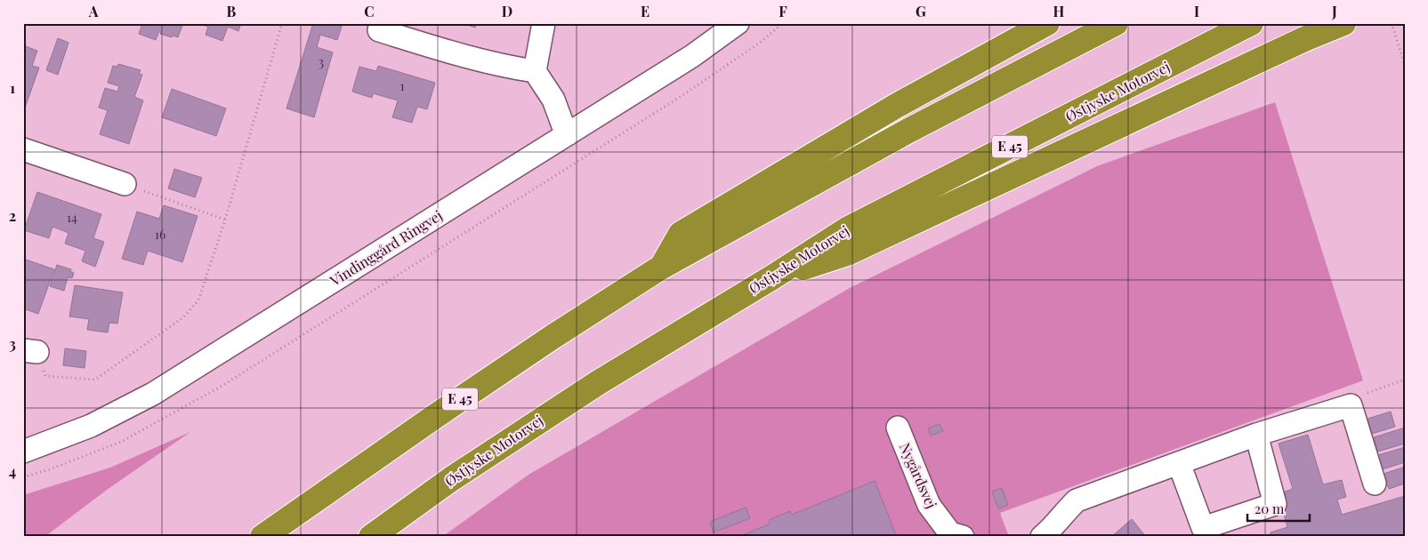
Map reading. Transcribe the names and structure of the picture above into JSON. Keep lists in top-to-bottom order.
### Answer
{
  "streets": {
    "highway": ["Østjyske Motorvej", "E 45"],
    "street": ["Vindinggård Ringvej", "Nygårdsvej"]
  },
  "house_numbers": [
    "3",
    "1",
    "14",
    "16"
  ],
  "scale_bar": "20 m",
  "grid": {
    "columns": [
      "A",
      "B",
      "C",
      "D",
      "E",
      "F",
      "G",
      "H",
      "I",
      "J"
    ],
    "rows": [
      "1",
      "2",
      "3",
      "4"
    ]
  }
}
